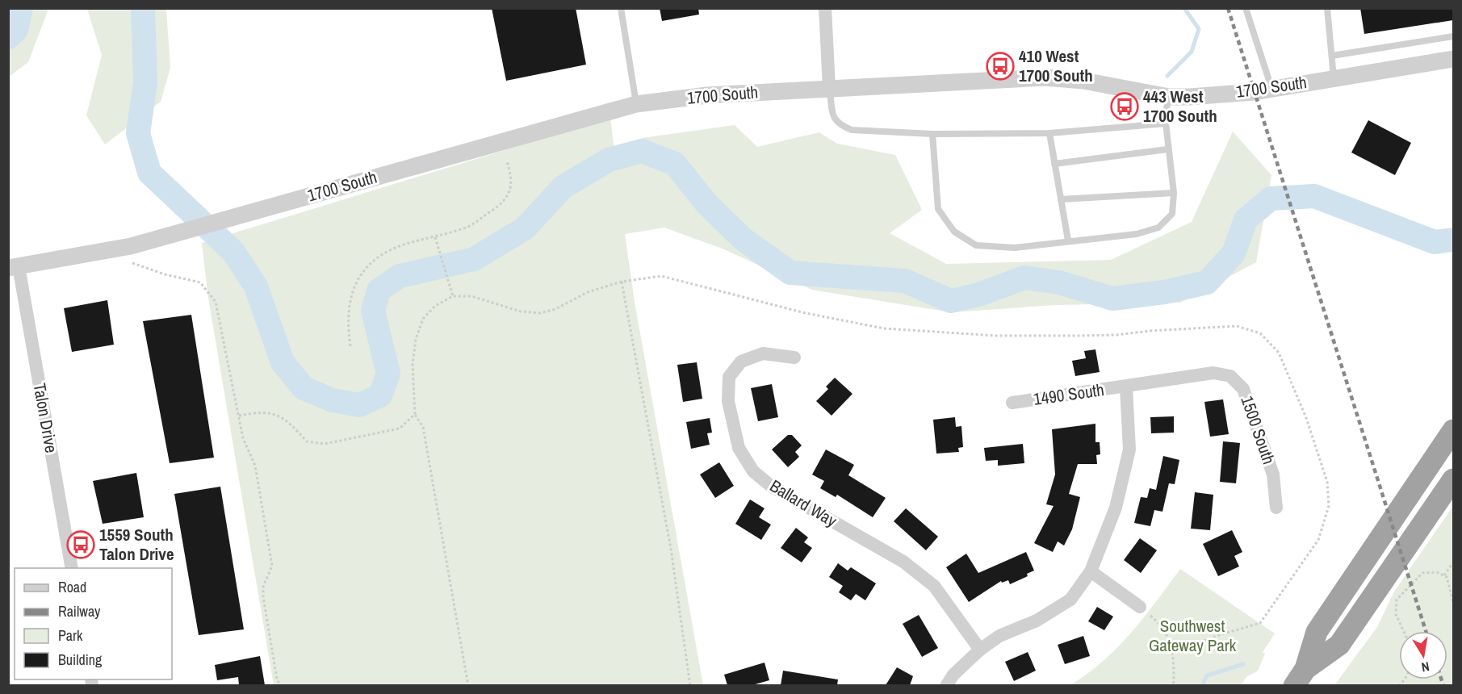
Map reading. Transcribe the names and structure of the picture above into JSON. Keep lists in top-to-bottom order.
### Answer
{
  "streets": {
    "street": [
      "1700 South",
      "1490 South",
      "Talon Drive",
      "1500 South",
      "Ballard Way"
    ]
  },
  "crossings": [
    ["1700 South", "Talon Drive"],
    ["1490 South", "1500 South"]
  ],
  "parks": ["Southwest Gateway Park"],
  "places": {
    "bus stop": ["410 West 1700 South", "443 West 1700 South", "1559 South Talon Drive"]
  },
  "legend": [
    "Road",
    "Railway",
    "Park",
    "Building"
  ],
  "north": "bottom"
}
